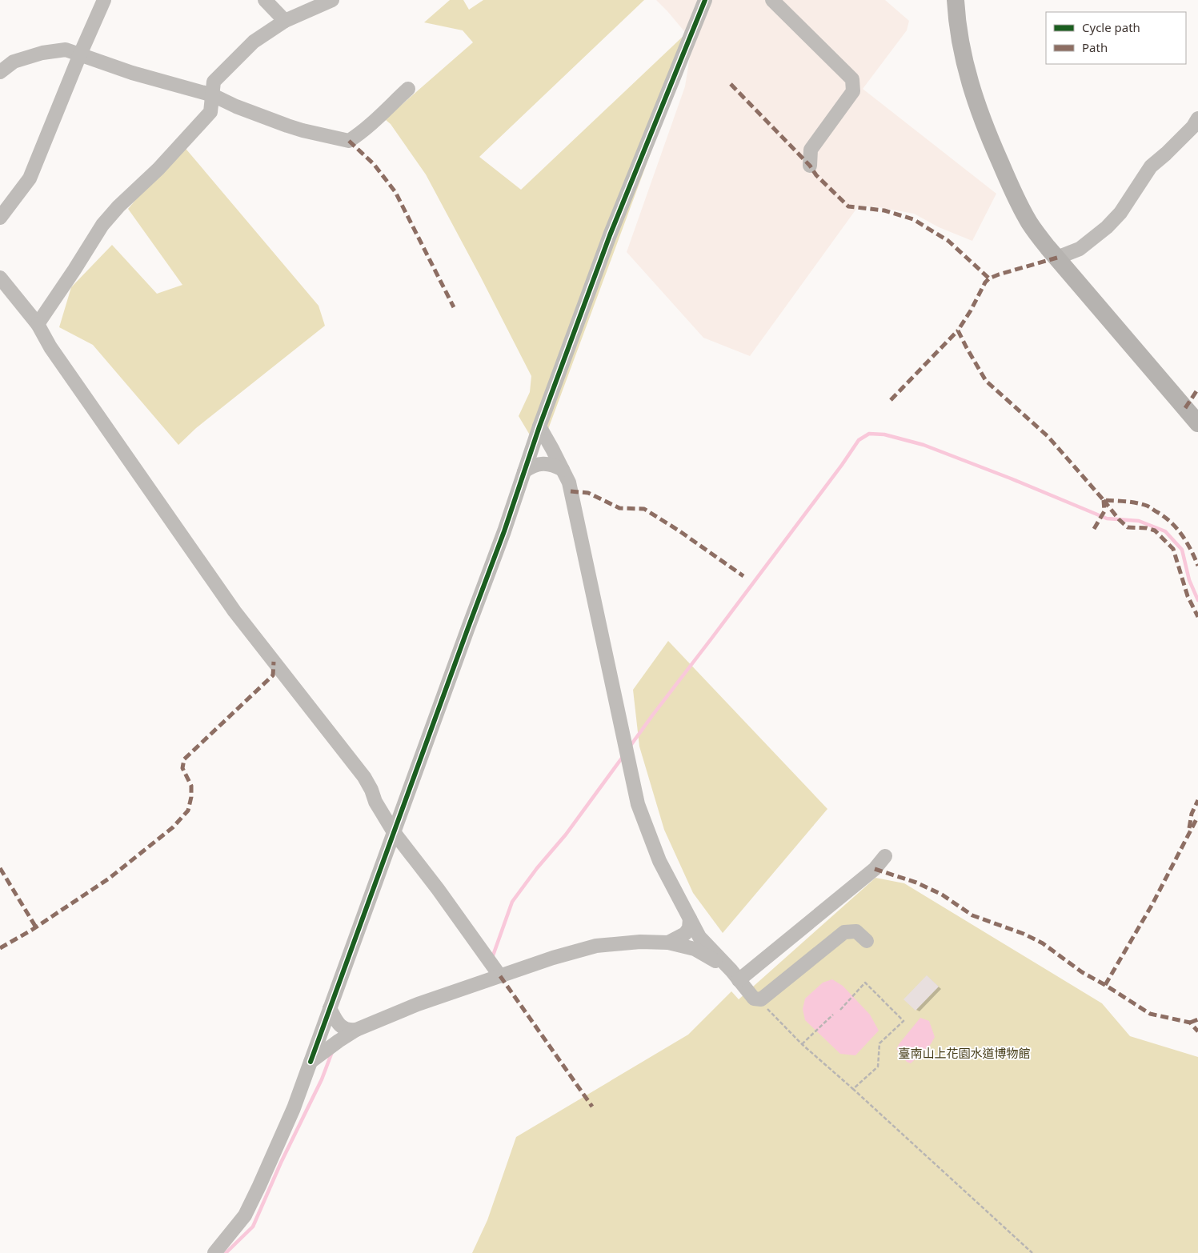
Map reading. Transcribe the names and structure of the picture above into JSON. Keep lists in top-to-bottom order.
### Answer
{
  "parks": ["臺南山上花園水道博物館"],
  "legend": ["Cycle path", "Path"]
}
